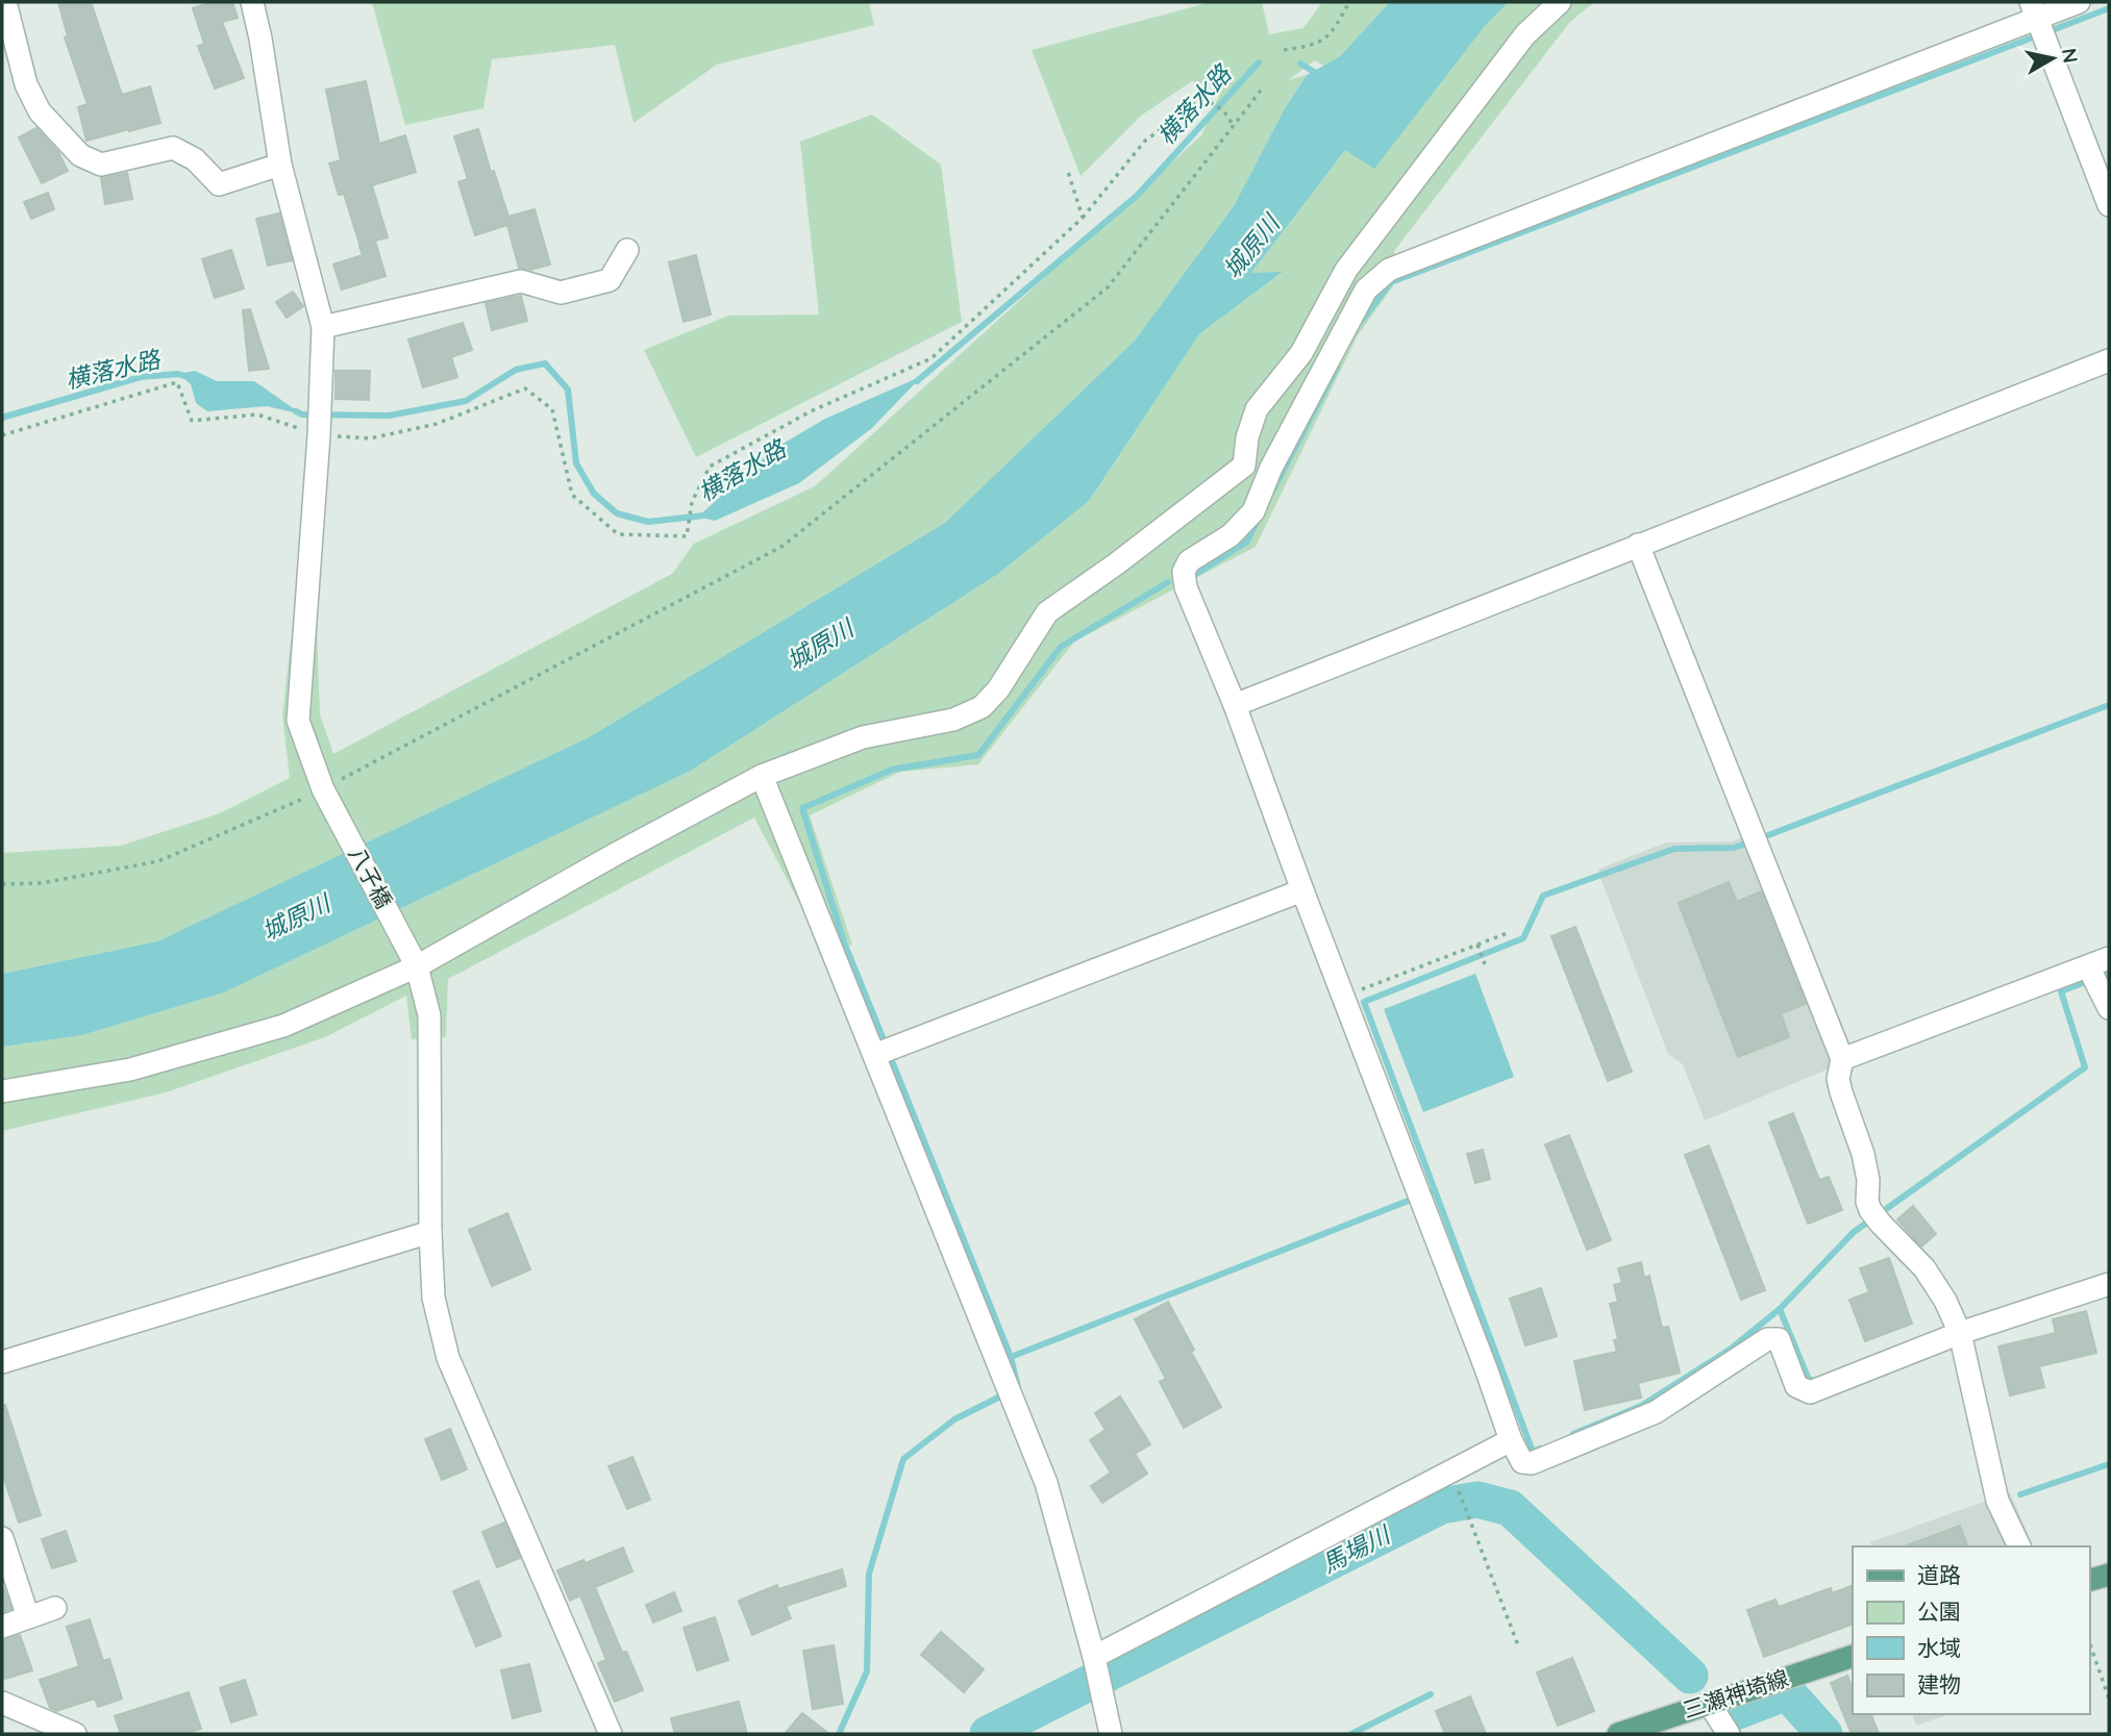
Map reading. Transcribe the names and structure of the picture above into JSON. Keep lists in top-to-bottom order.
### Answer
{
  "streets": {
    "main road": ["三瀬神埼線"],
    "street": ["八子橋"]
  },
  "water": ["横落水路", "城原川", "馬場川"],
  "legend": [
    "道路",
    "公園",
    "水域",
    "建物"
  ],
  "north": "right"
}
